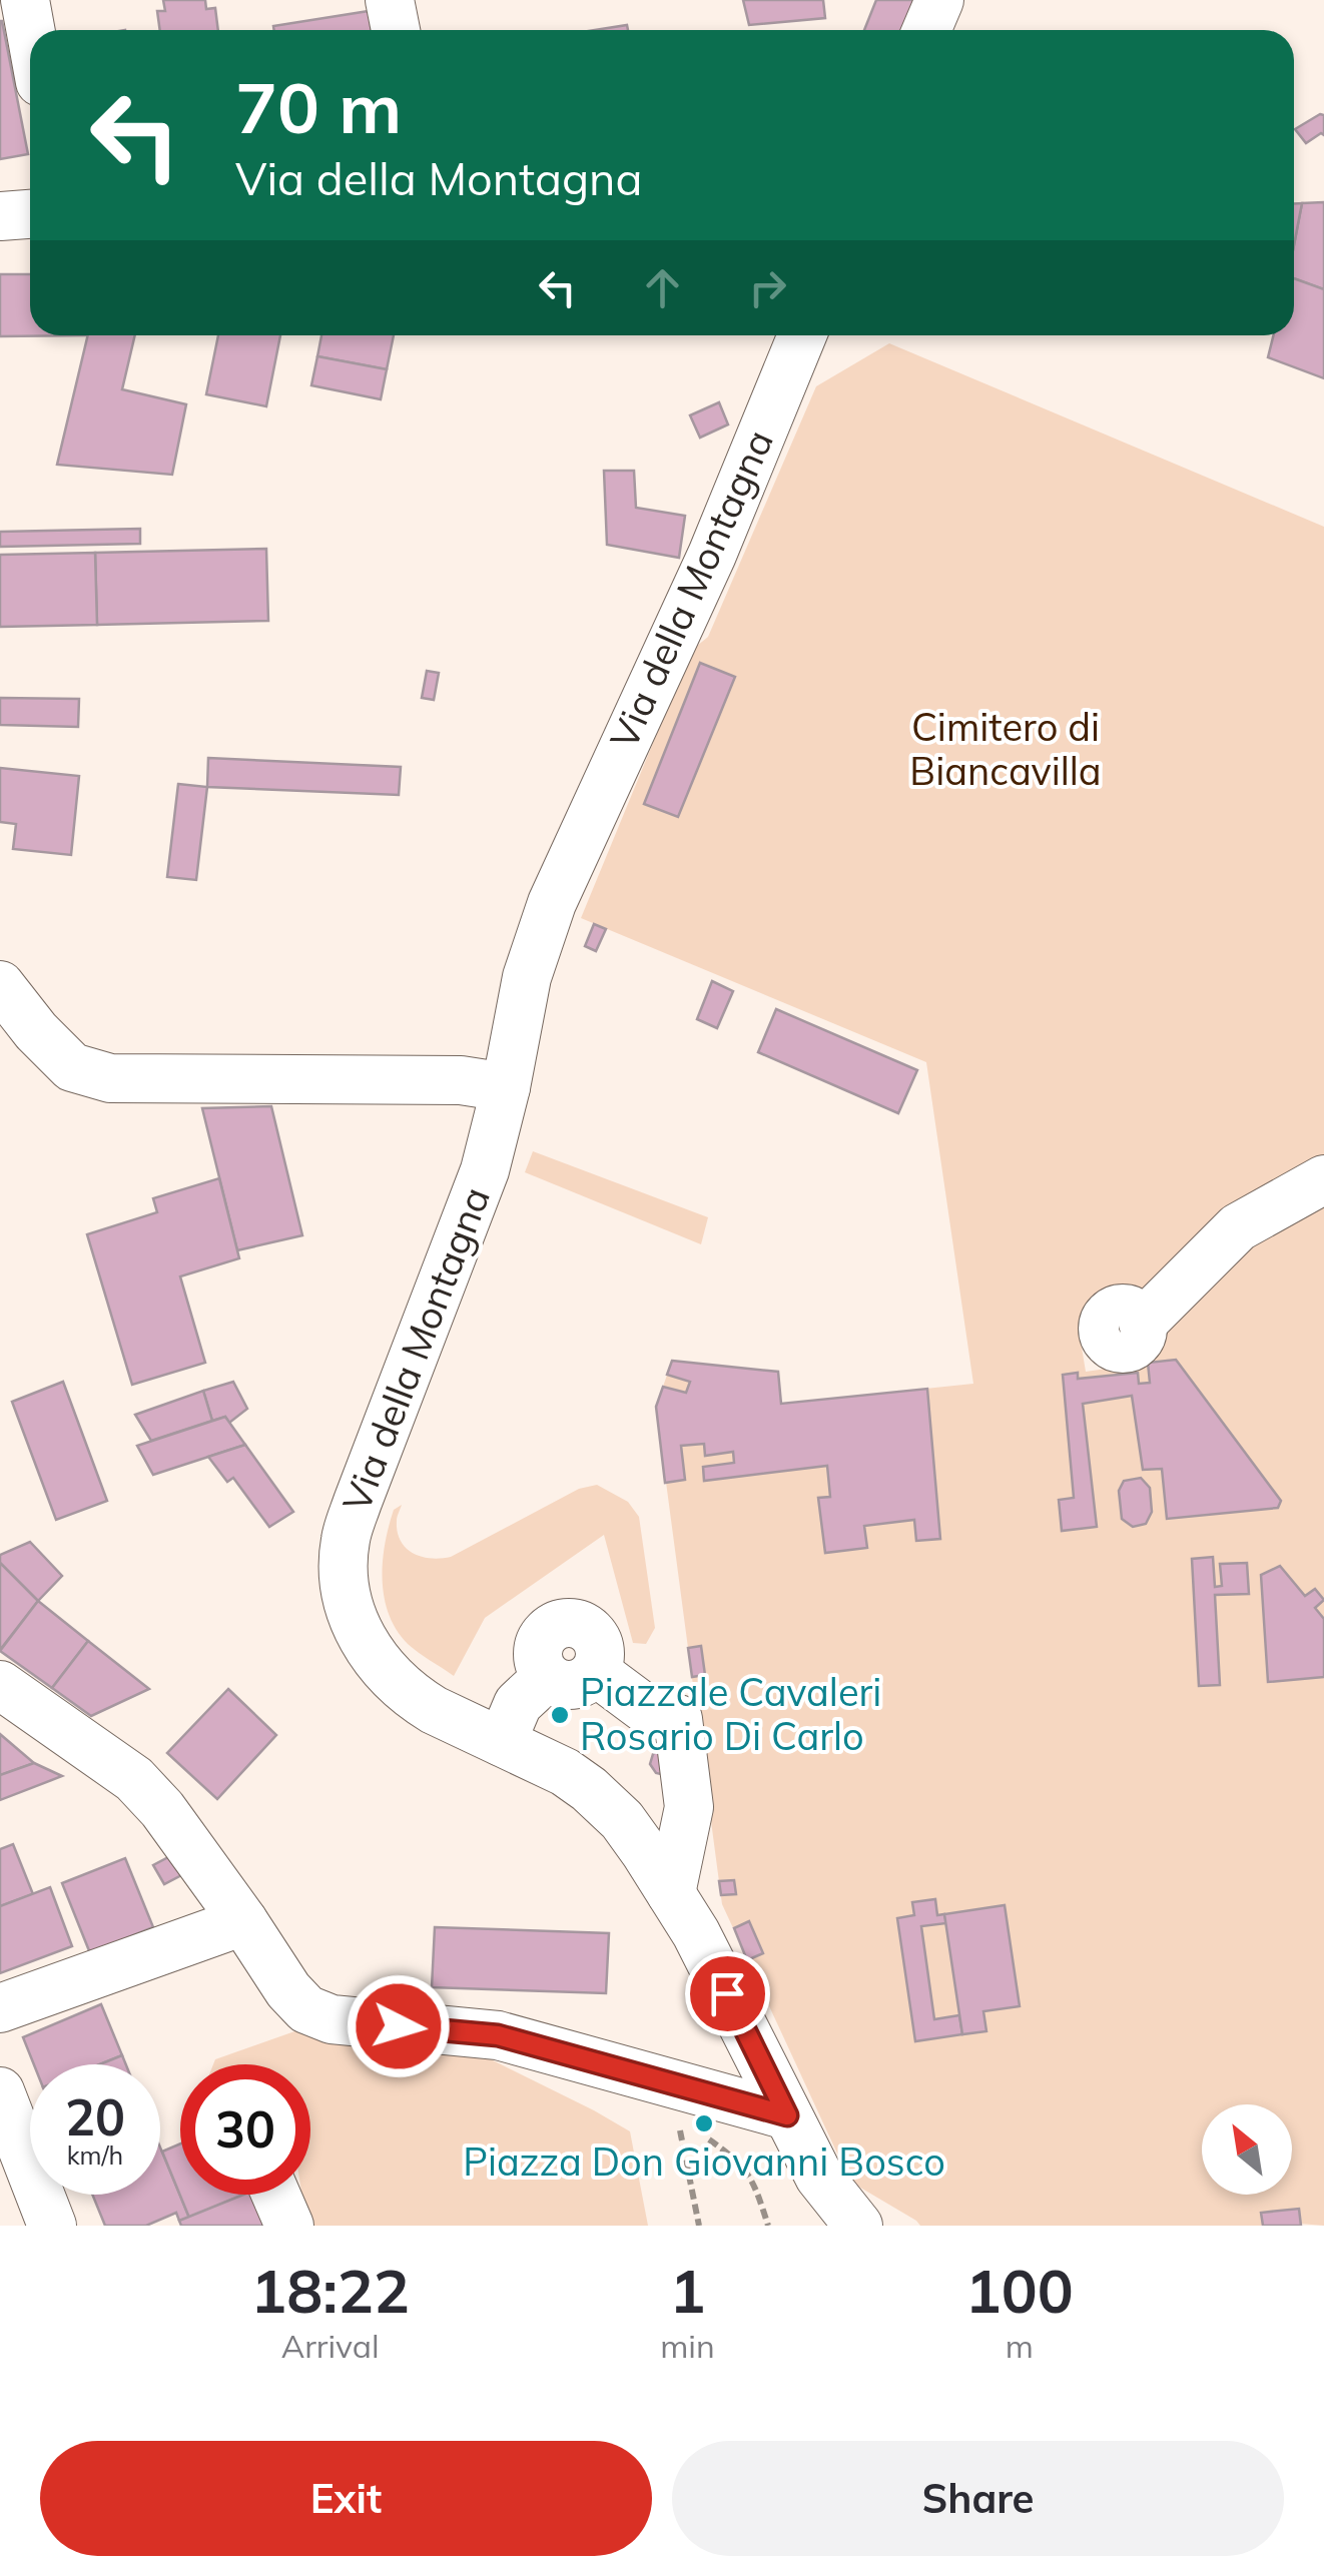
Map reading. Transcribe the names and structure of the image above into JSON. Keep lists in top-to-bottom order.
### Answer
{
  "streets": {
    "street": ["Via della Montagna"]
  },
  "parks": ["Cimitero di Biancavilla"],
  "places": ["Piazzale Cavaleri Rosario Di Carlo", "Piazza Don Giovanni Bosco"],
  "north": "top left",
  "page": {
    "turn": ["70 m", "Via della Montagna"],
    "speed": "20 km/h",
    "limit": "30",
    "eta": [
      "18:22",
      "Arrival",
      "1",
      "min",
      "100",
      "m"
    ],
    "buttons": ["Exit", "Share"]
  }
}
